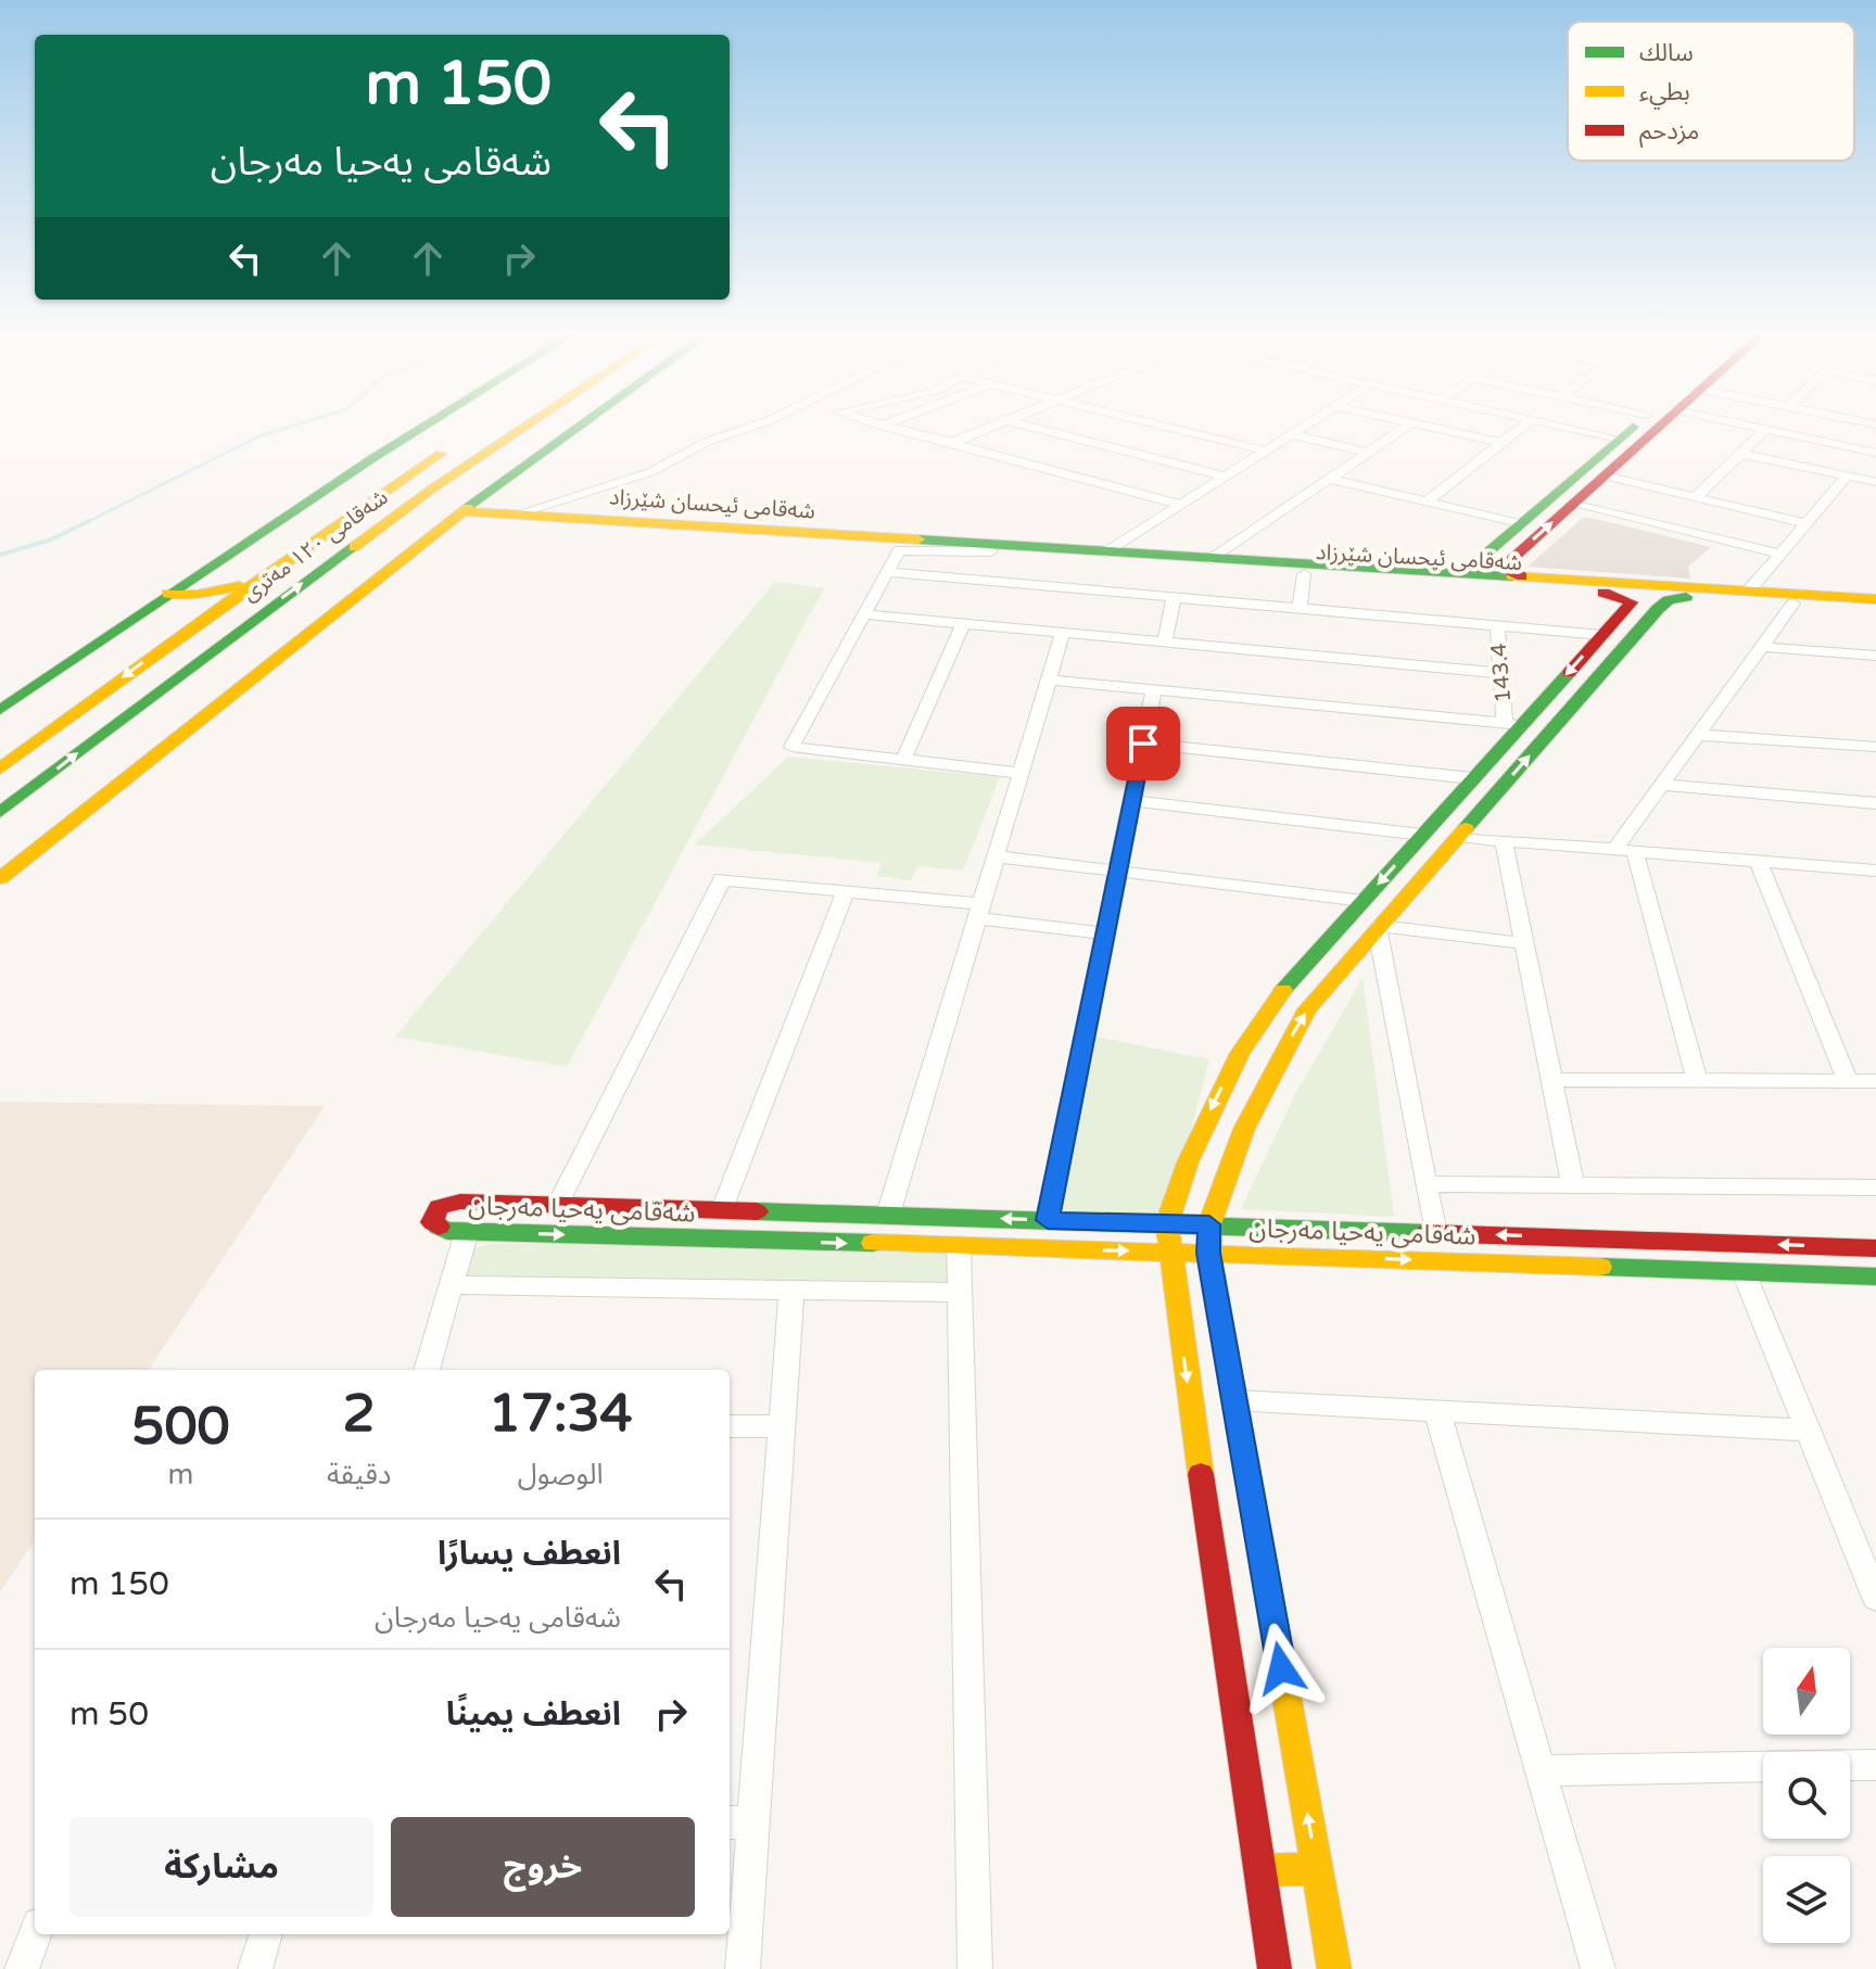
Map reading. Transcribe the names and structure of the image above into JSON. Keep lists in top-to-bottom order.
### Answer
{
  "streets": {
    "main road": ["شەقامی ئیحسان شێرزاد", "شەقامی ١٢٠ مەتری", "شەقامی یەحیا مەرجان"],
    "street": ["143.4"]
  },
  "legend": ["سالك", "بطيء", "مزدحم"],
  "north": "top",
  "page": {
    "turn": ["150 m", "شەقامی یەحیا مەرجان"],
    "eta": [
      "17:34",
      "الوصول",
      "2",
      "دقيقة",
      "500",
      "m"
    ],
    "list": [
      {
        "name": "انعطف يسارًا",
        "note": "شەقامی یەحیا مەرجان",
        "value": "150 m"
      },
      {
        "name": "انعطف يمينًا",
        "value": "50 m"
      }
    ],
    "buttons": ["خروج", "مشاركة"]
  }
}
